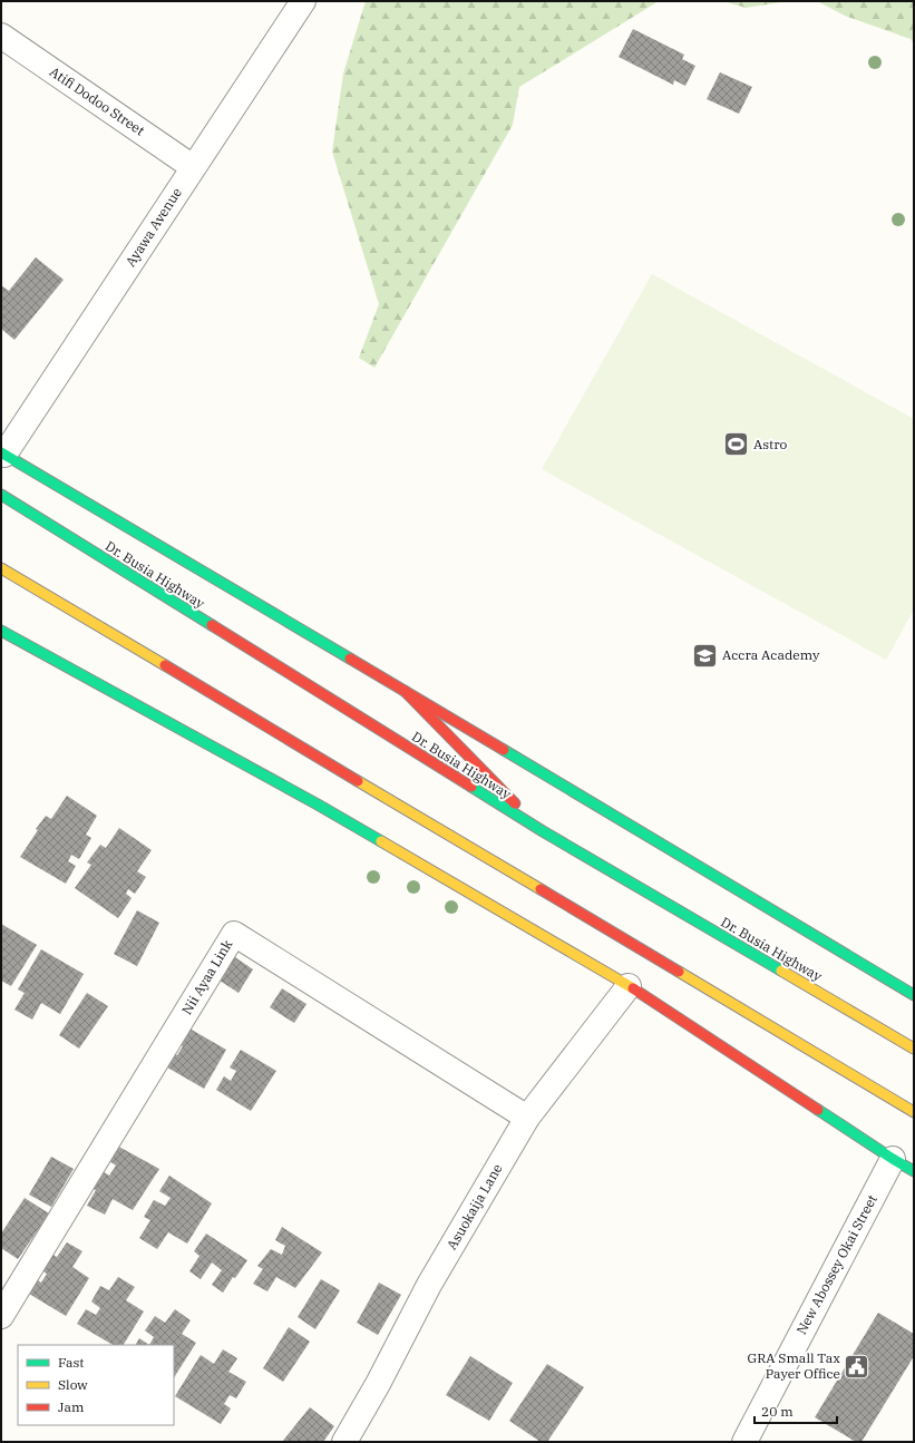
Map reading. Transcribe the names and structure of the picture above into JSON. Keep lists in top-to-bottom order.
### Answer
{
  "streets": {
    "main road": ["Dr. Busia Highway"],
    "street": [
      "Atifi Dodoo Street",
      "Ayawa Avenue",
      "Nii Ayaa Link",
      "Asuokaija Lane",
      "New Abossey Okai Street"
    ]
  },
  "crossings": [
    ["Atifi Dodoo Street", "Ayawa Avenue"],
    ["Ayawa Avenue", "Dr. Busia Highway"],
    ["Nii Ayaa Link", "Asuokaija Lane"]
  ],
  "places": {
    "sports": ["Astro"],
    "school or university": ["Accra Academy"],
    "public building": ["GRA Small Tax Payer Office"]
  },
  "legend": ["Fast", "Slow", "Jam"],
  "scale_bar": "20 m"
}
